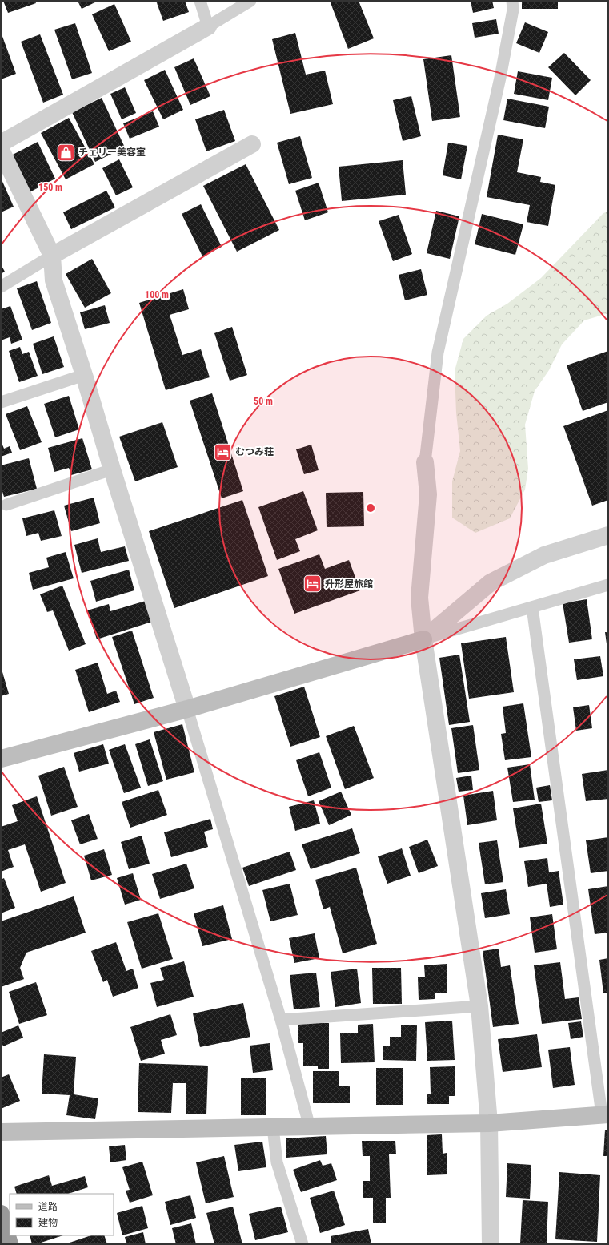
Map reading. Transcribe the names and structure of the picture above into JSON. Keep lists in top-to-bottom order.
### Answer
{
  "places": {
    "shop": ["チェリー美容室"],
    "hotel": ["むつみ荘", "升形屋旅館"]
  },
  "legend": ["道路", "建物"],
  "rings": ["150 m", "100 m", "50 m"]
}
